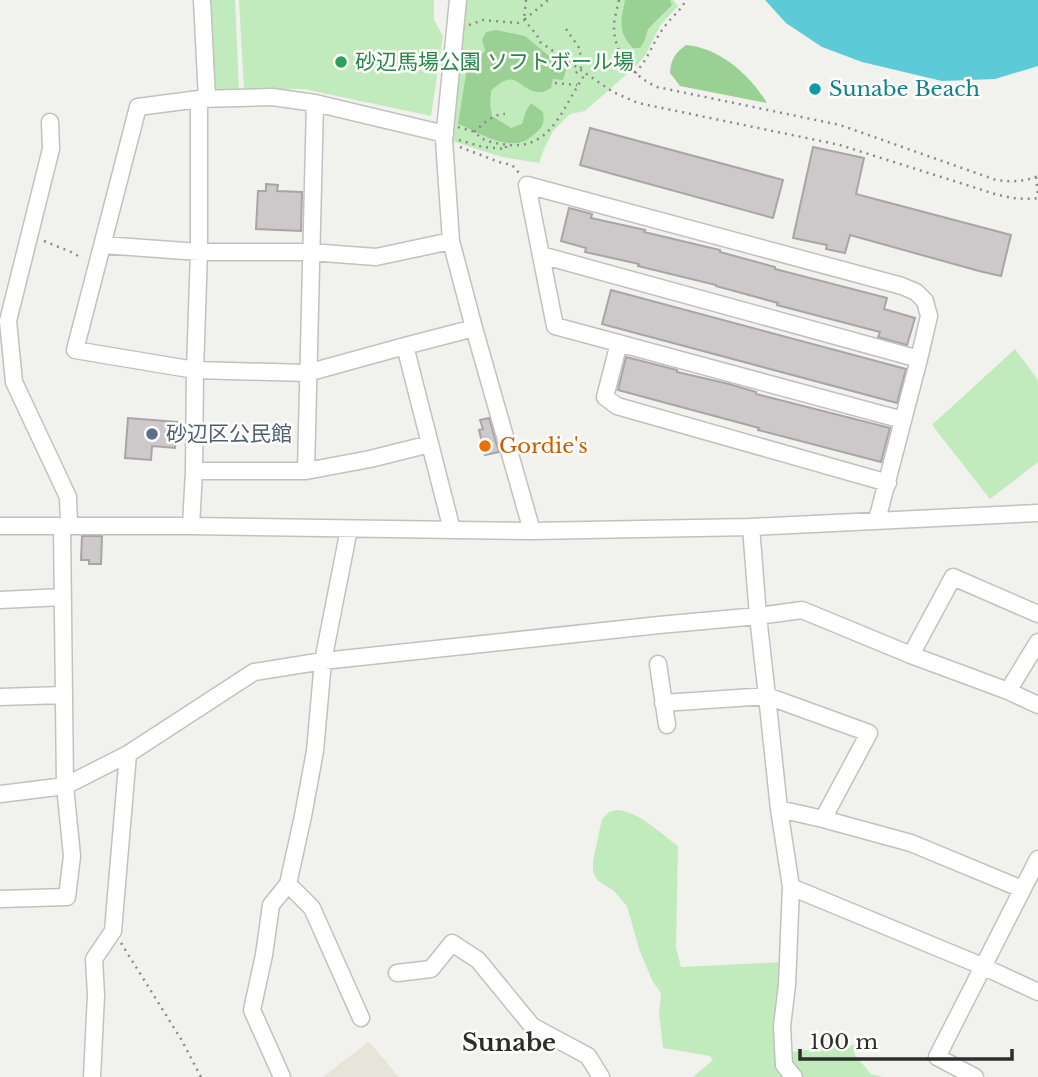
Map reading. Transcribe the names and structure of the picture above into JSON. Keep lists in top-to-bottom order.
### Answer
{
  "districts": ["Sunabe"],
  "places": [
    "砂辺馬場公園 ソフトボール場",
    "Sunabe Beach",
    "砂辺区公民館",
    "Gordie's"
  ],
  "scale_bar": "100 m"
}
